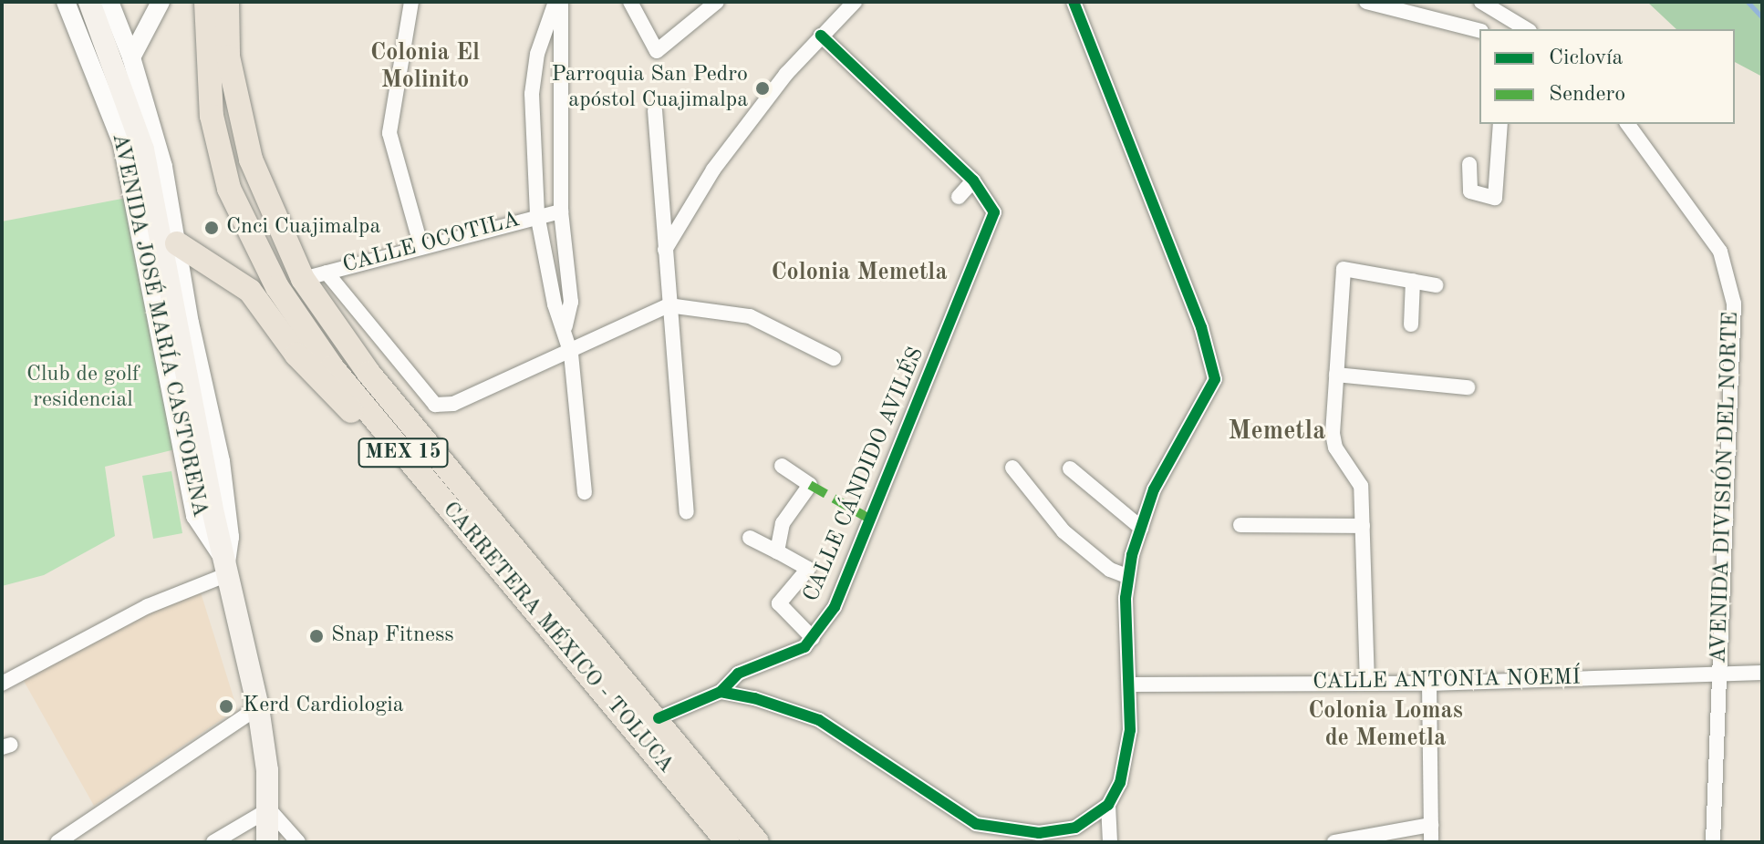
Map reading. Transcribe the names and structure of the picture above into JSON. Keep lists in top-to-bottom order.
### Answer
{
  "streets": {
    "main road": ["AVENIDA JOSÉ MARÍA CASTORENA", "MEX 15", "CARRETERA MÉXICO - TOLUCA"],
    "street": [
      "CALLE OCOTILA",
      "CALLE CÁNDIDO AVILÉS",
      "AVENIDA DIVISIÓN DEL NORTE",
      "CALLE ANTONIA NOEMÍ"
    ]
  },
  "crossings": [
    ["CALLE OCOTILA", "CARRETERA MÉXICO - TOLUCA"],
    ["CALLE CÁNDIDO AVILÉS", "CARRETERA MÉXICO - TOLUCA"],
    ["AVENIDA DIVISIÓN DEL NORTE", "CALLE ANTONIA NOEMÍ"]
  ],
  "districts": [
    "Colonia El Molinito",
    "Colonia Memetla",
    "Memetla",
    "Colonia Lomas de Memetla"
  ],
  "parks": ["Club de golf residencial"],
  "places": [
    "Parroquia San Pedro apóstol Cuajimalpa",
    "Cnci Cuajimalpa",
    "Snap Fitness",
    "Kerd Cardiologia"
  ],
  "legend": ["Ciclovía", "Sendero"]
}
